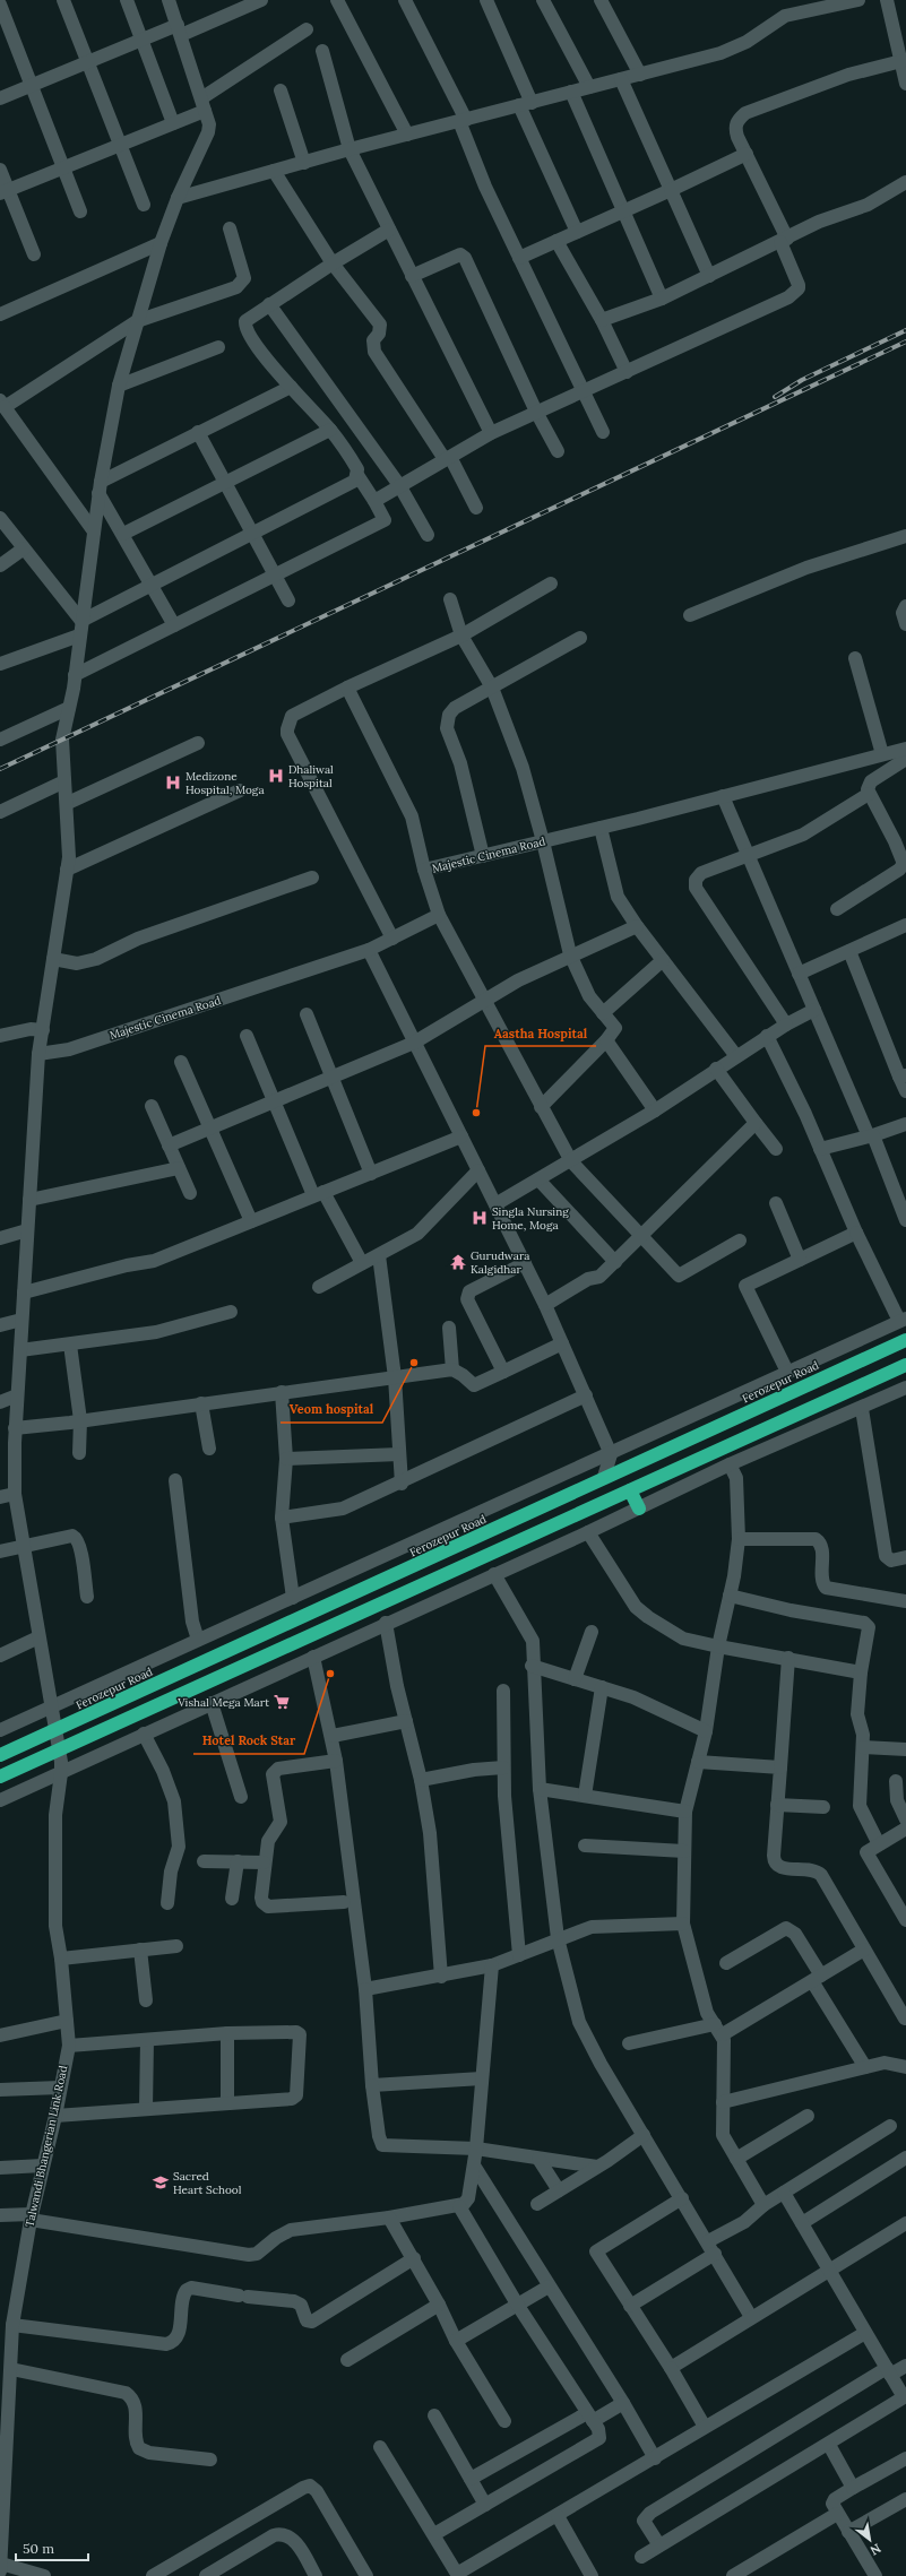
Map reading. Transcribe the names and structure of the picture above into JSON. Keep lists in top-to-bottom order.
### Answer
{
  "streets": {
    "highway": ["Ferozepur Road"],
    "street": ["Majestic Cinema Road", "Talwandi Bhangerian Link Road"]
  },
  "crossings": [
    ["Majestic Cinema Road", "Talwandi Bhangerian Link Road"]
  ],
  "places": {
    "hospital": ["Dhaliwal Hospital", "Medizone Hospital, Moga", "Singla Nursing Home, Moga"],
    "other": ["Aastha Hospital", "Veom hospital", "Hotel Rock Star"],
    "temple": ["Gurudwara Kalgidhar"],
    "supermarket": ["Vishal Mega Mart"],
    "school or university": ["Sacred Heart School"]
  },
  "scale_bar": "50 m",
  "north": "bottom right"
}
